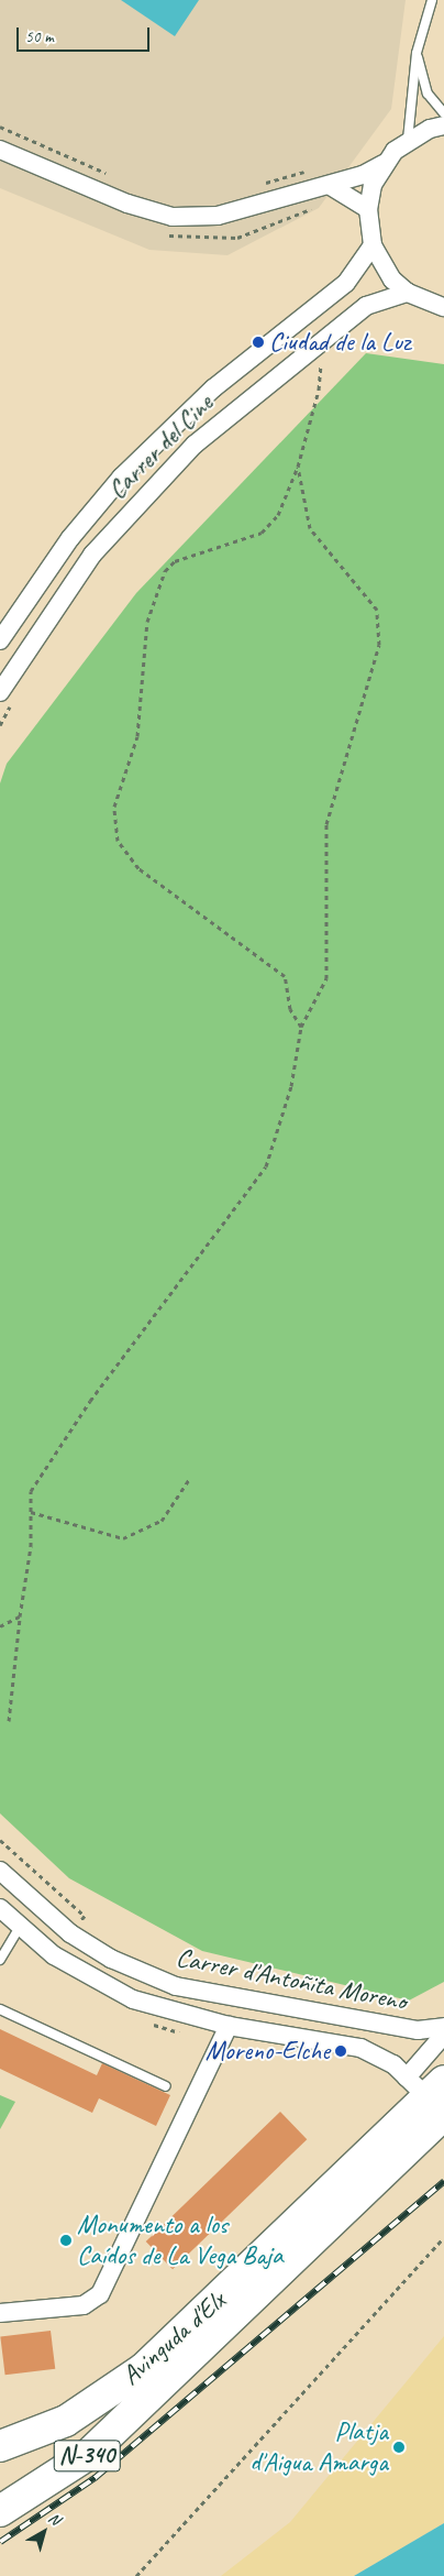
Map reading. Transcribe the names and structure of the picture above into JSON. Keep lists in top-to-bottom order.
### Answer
{
  "streets": {
    "highway": ["Avinguda d'Elx", "N-340"],
    "street": ["Carrer del Cine", "Carrer d'Antoñita Moreno"]
  },
  "crossings": [
    ["Carrer d'Antoñita Moreno", "Avinguda d'Elx"],
    ["Avinguda d'Elx", "N-340"]
  ],
  "places": [
    "Ciudad de la Luz",
    "Moreno-Elche",
    "Monumento a los Caídos de La Vega Baja",
    "Platja d'Aigua Amarga"
  ],
  "scale_bar": "50 m",
  "north": "top right"
}
